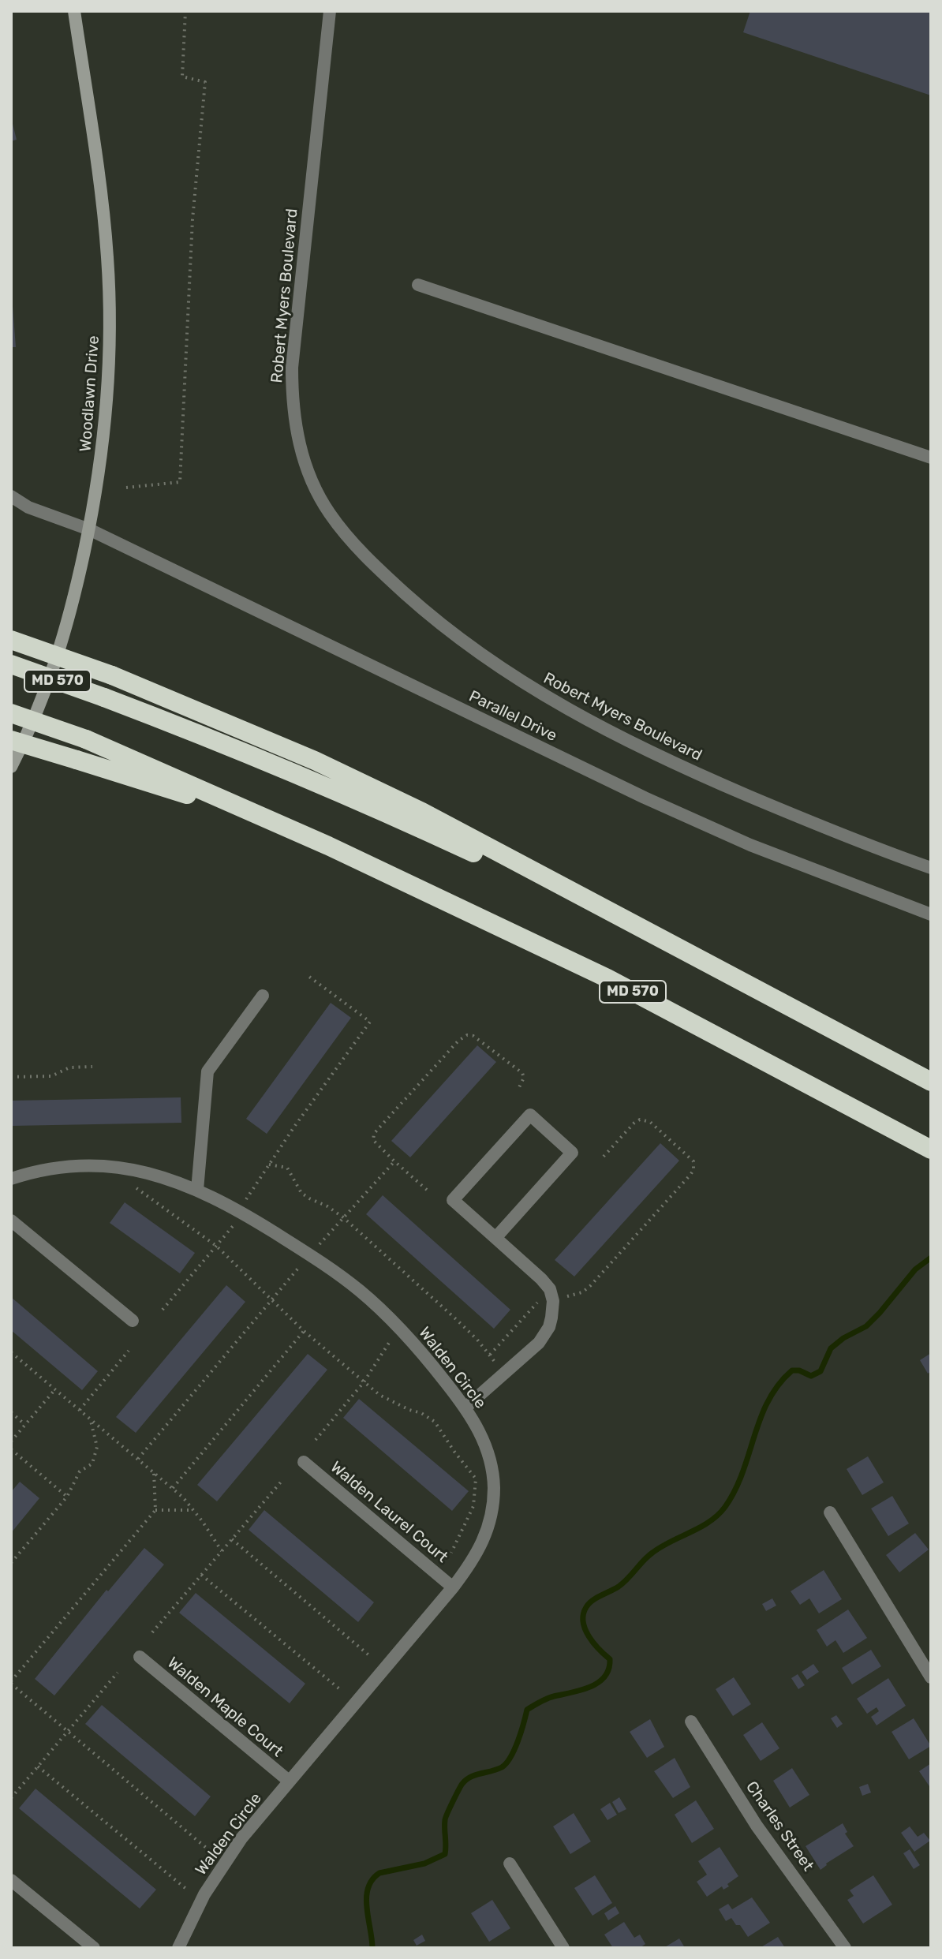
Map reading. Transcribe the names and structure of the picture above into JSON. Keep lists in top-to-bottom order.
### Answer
{
  "streets": {
    "highway": ["MD 570"],
    "main road": ["Woodlawn Drive"],
    "street": [
      "Robert Myers Boulevard",
      "Parallel Drive",
      "Walden Circle",
      "Walden Laurel Court",
      "Walden Maple Court",
      "Charles Street"
    ]
  },
  "crossings": [
    ["Woodlawn Drive", "Parallel Drive"],
    ["Walden Circle", "Walden Laurel Court"],
    ["Walden Circle", "Walden Maple Court"]
  ]
}
